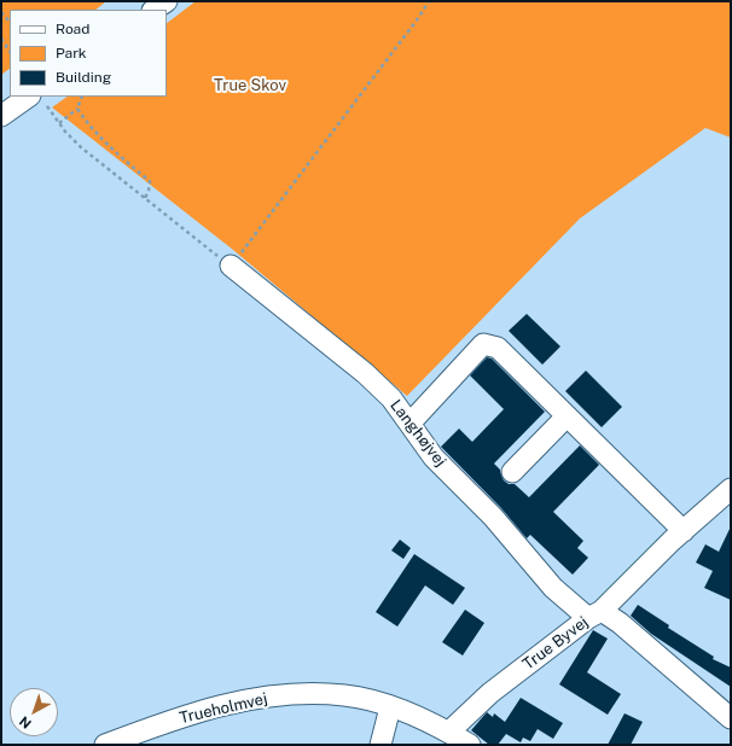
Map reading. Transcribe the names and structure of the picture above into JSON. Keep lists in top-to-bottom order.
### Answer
{
  "streets": {
    "street": ["Langhøjvej", "True Byvej", "Trueholmvej"]
  },
  "crossings": [
    ["Langhøjvej", "True Byvej"]
  ],
  "parks": ["True Skov"],
  "legend": ["Road", "Park", "Building"],
  "north": "bottom left"
}
